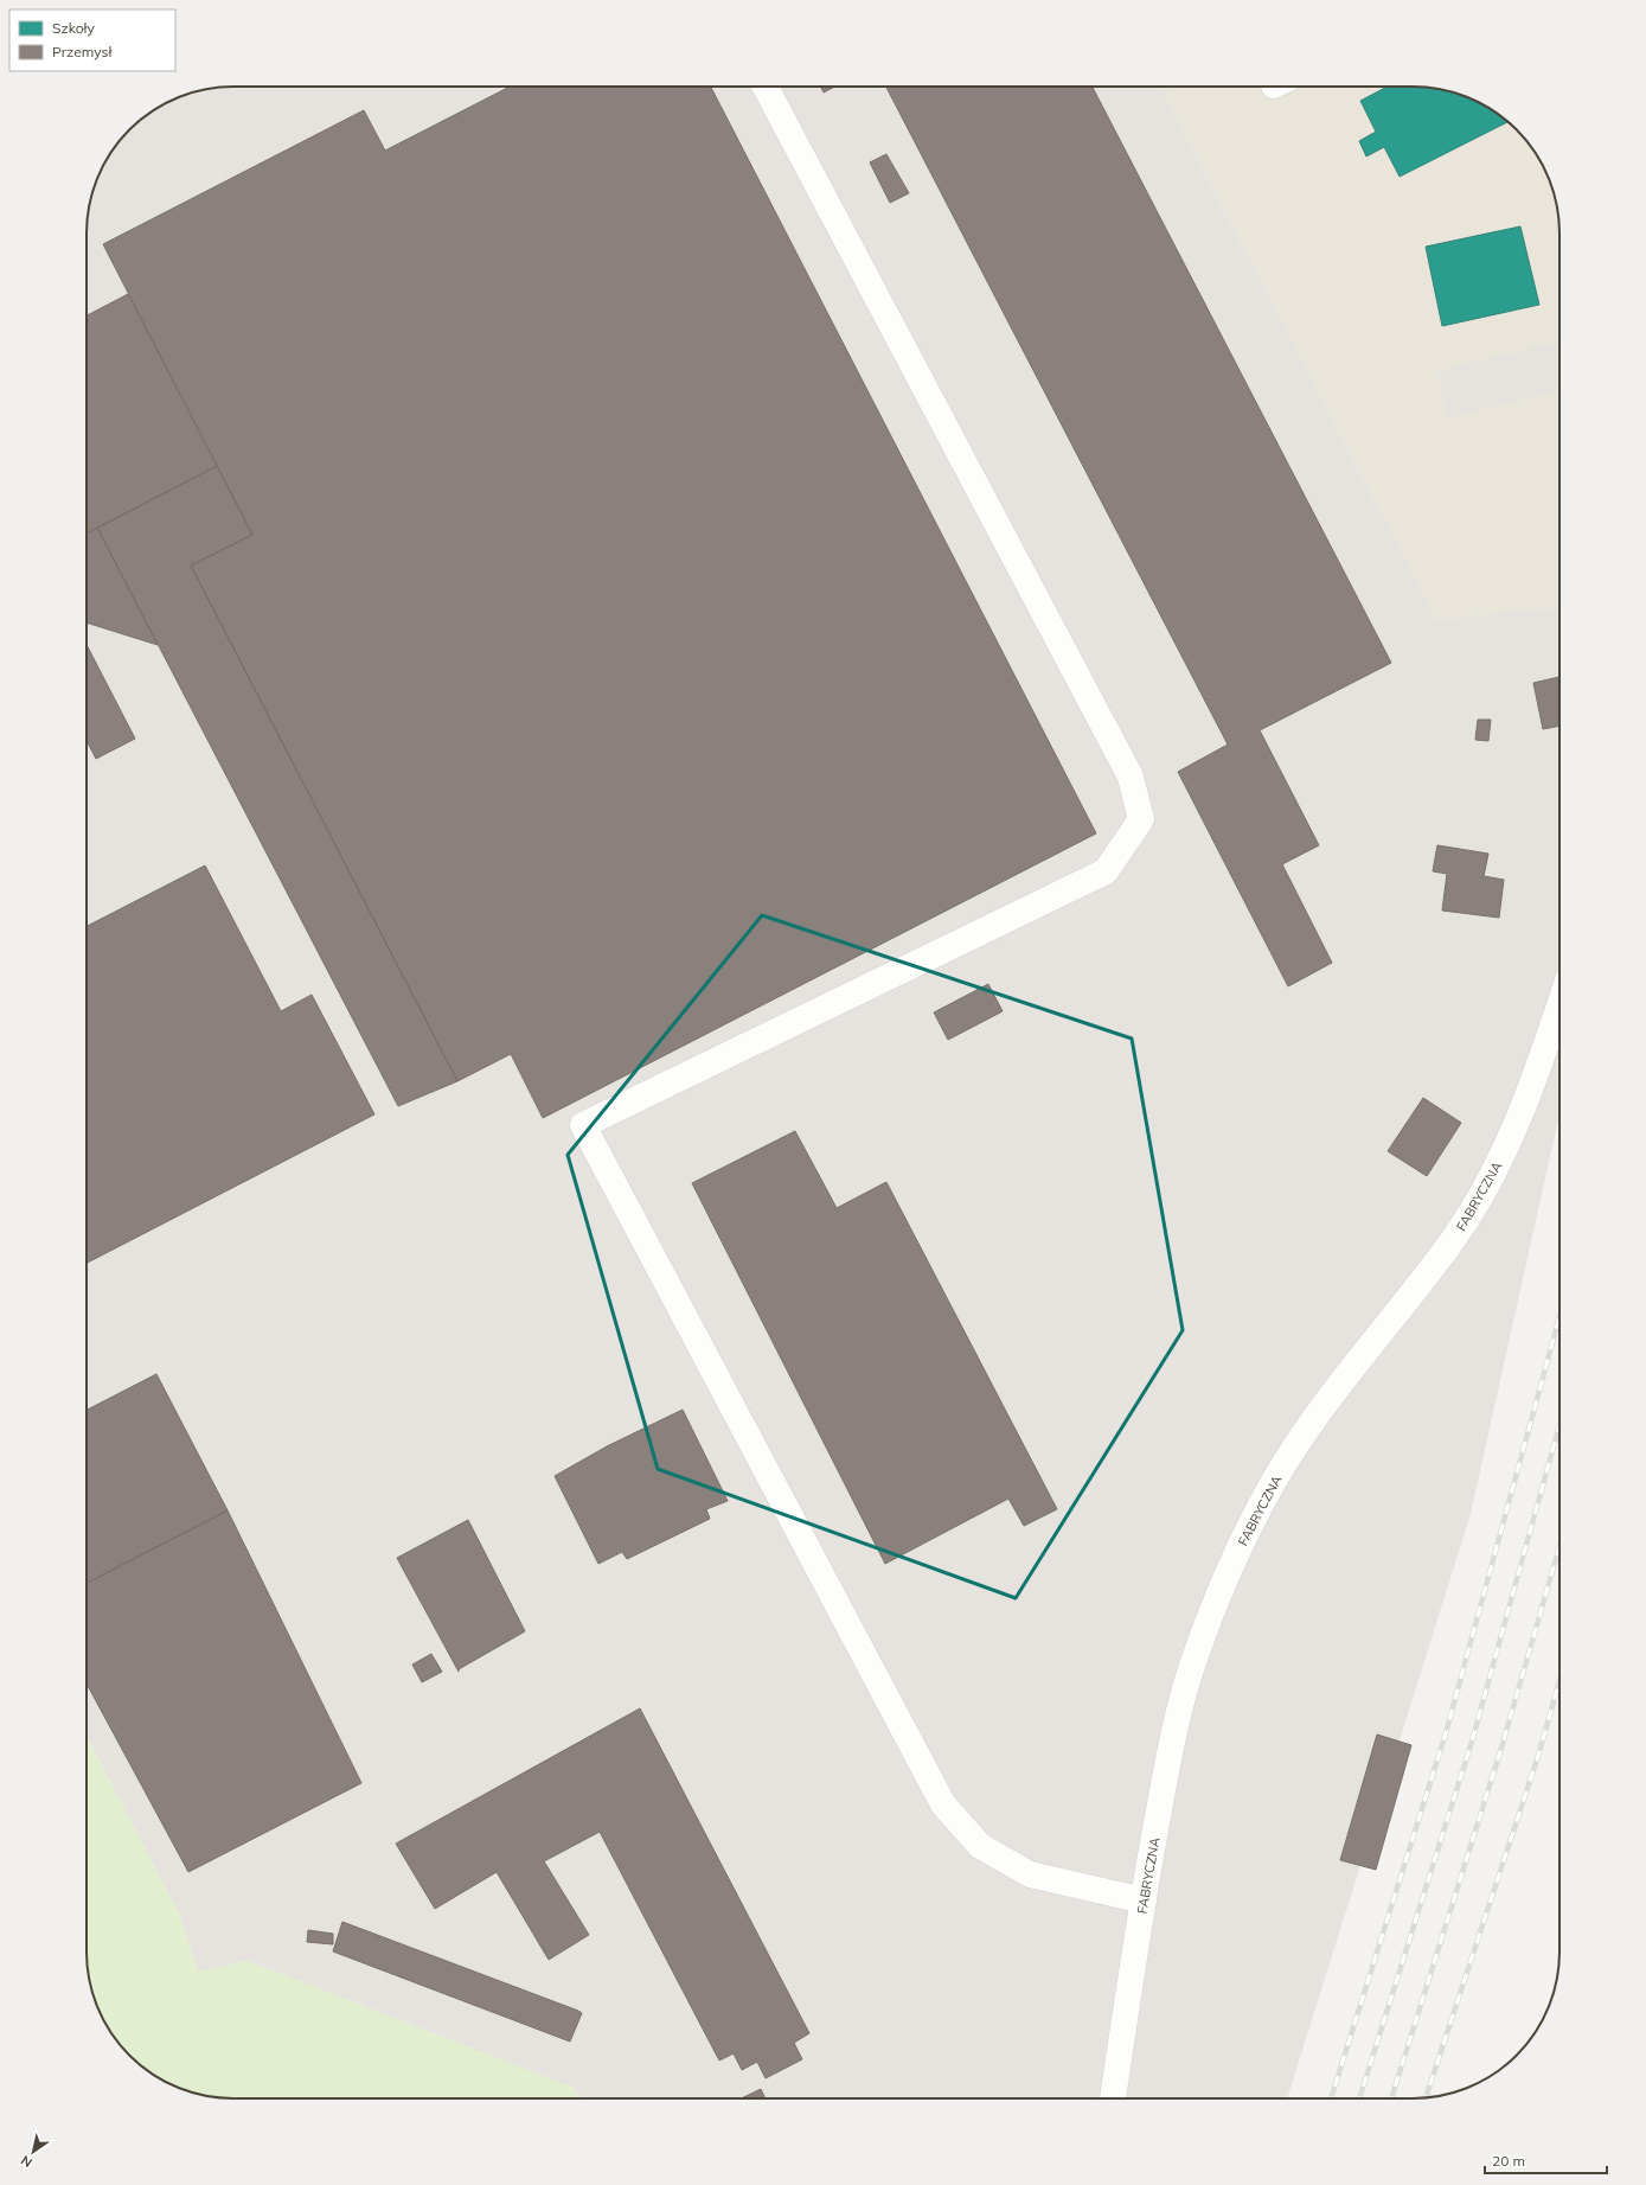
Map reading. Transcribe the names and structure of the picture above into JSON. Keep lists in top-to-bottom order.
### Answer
{
  "streets": {
    "street": ["FABRYCZNA"]
  },
  "legend": ["Szkoły", "Przemysł"],
  "scale_bar": "20 m",
  "north": "bottom left"
}
